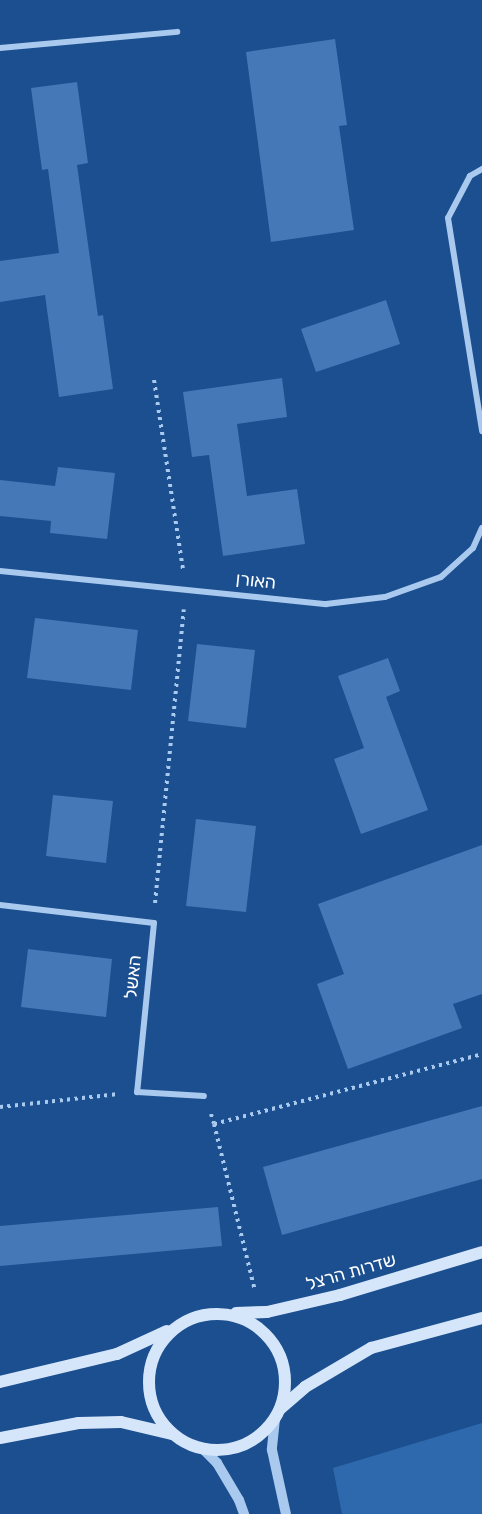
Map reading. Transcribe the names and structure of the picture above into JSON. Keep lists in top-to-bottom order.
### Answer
{
  "streets": {
    "main road": ["שדרות הרצל"],
    "street": ["האורן", "האשל"]
  }
}
